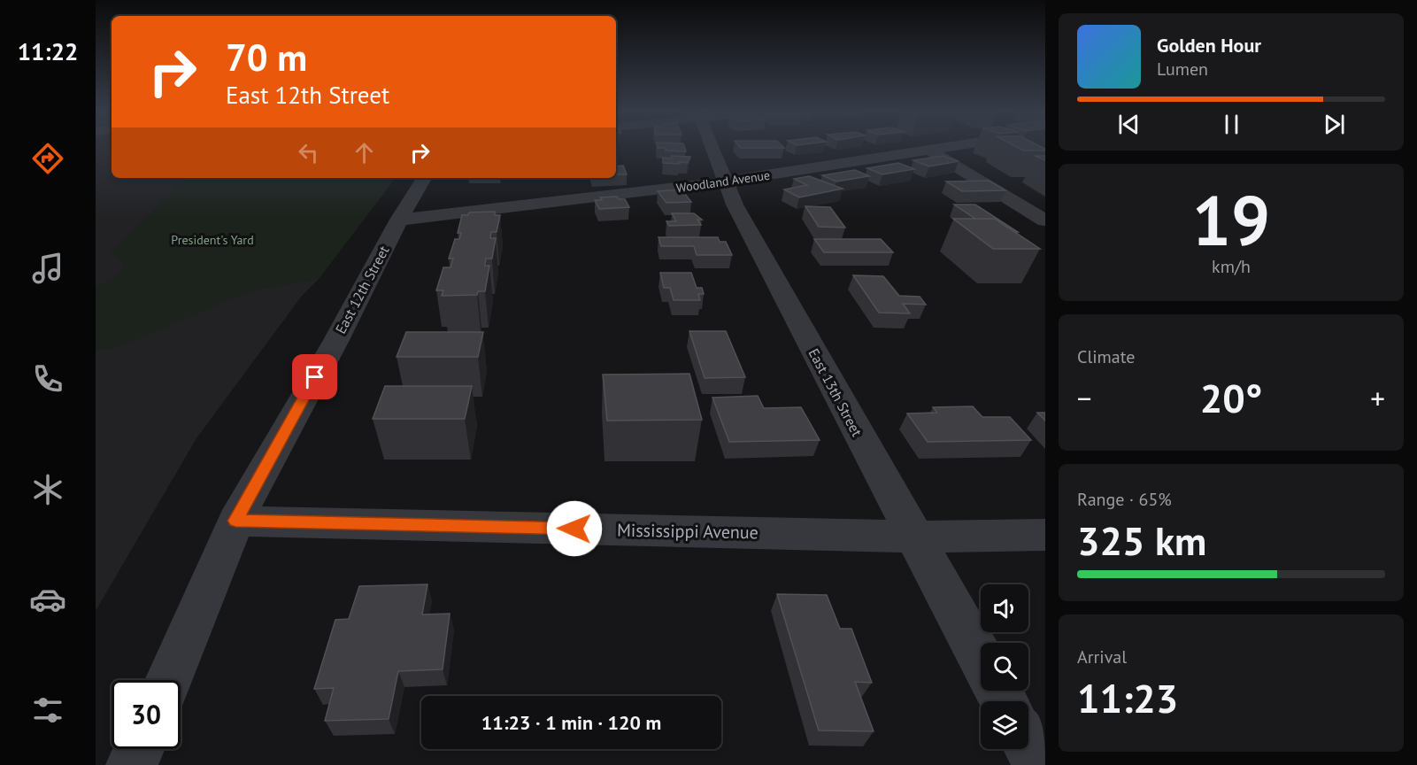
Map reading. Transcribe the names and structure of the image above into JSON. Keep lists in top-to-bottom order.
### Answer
{
  "streets": {
    "street": [
      "Woodland Avenue",
      "East 12th Street",
      "East 13th Street",
      "Mississippi Avenue"
    ]
  },
  "crossings": [
    ["Woodland Avenue", "East 12th Street"],
    ["Woodland Avenue", "East 13th Street"],
    ["East 12th Street", "Mississippi Avenue"],
    ["East 13th Street", "Mississippi Avenue"]
  ],
  "parks": ["President's Yard"],
  "page": {
    "tabs": "11:22",
    "turn": ["70 m", "East 12th Street"],
    "song": ["Golden Hour", "Lumen"],
    "tile": [
      ["19", "km/h"],
      "Climate",
      ["Range · 65%", "325 km"],
      ["Arrival", "11:23"]
    ],
    "heat": ["−", "20°", "+"],
    "limit": "30",
    "trip": "11:23 · 1 min · 120 m"
  }
}
